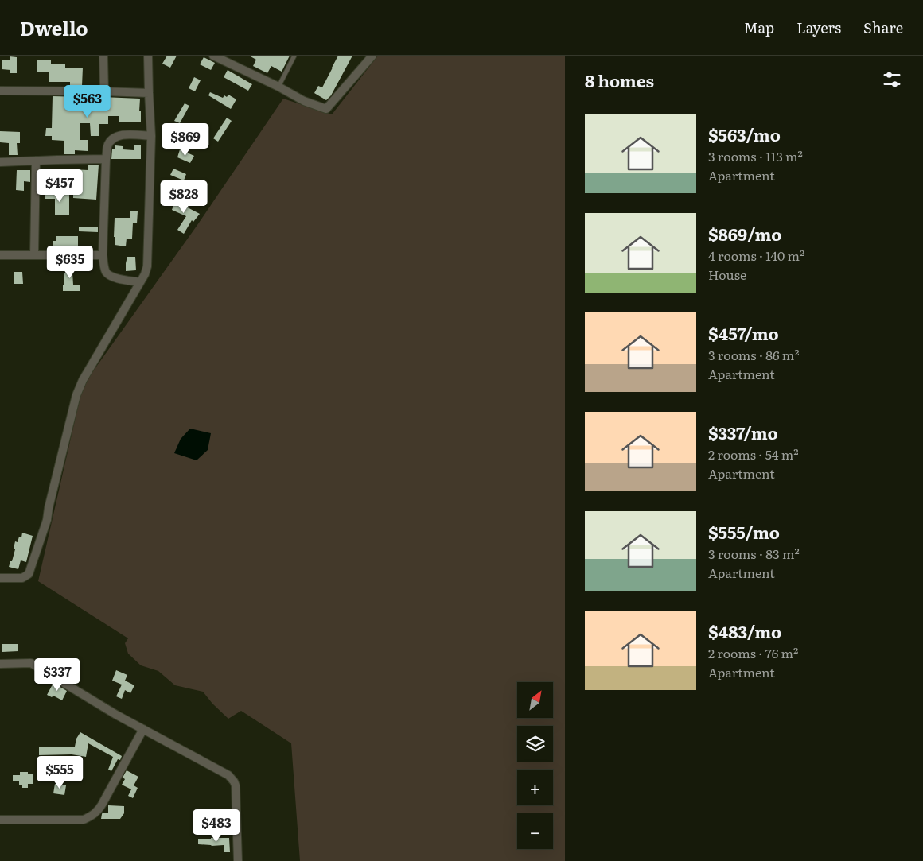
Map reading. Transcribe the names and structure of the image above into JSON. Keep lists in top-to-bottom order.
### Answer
{
  "north": "top right",
  "page": {
    "header": "Dwello",
    "nav": ["Map", "Layers", "Share"],
    "heading": "8 homes",
    "price": [
      "$563",
      "$869",
      "$457",
      "$828",
      "$635",
      "$337",
      "$555",
      "$483"
    ],
    "list": [
      {
        "name": "$563/mo",
        "note": "3 rooms · 113 m² · Apartment"
      },
      {
        "name": "$869/mo",
        "note": "4 rooms · 140 m² · House"
      },
      {
        "name": "$457/mo",
        "note": "3 rooms · 86 m² · Apartment"
      },
      {
        "name": "$337/mo",
        "note": "2 rooms · 54 m² · Apartment"
      },
      {
        "name": "$555/mo",
        "note": "3 rooms · 83 m² · Apartment"
      },
      {
        "name": "$483/mo",
        "note": "2 rooms · 76 m² · Apartment"
      }
    ],
    "map_buttons": ["+", "−"]
  }
}
